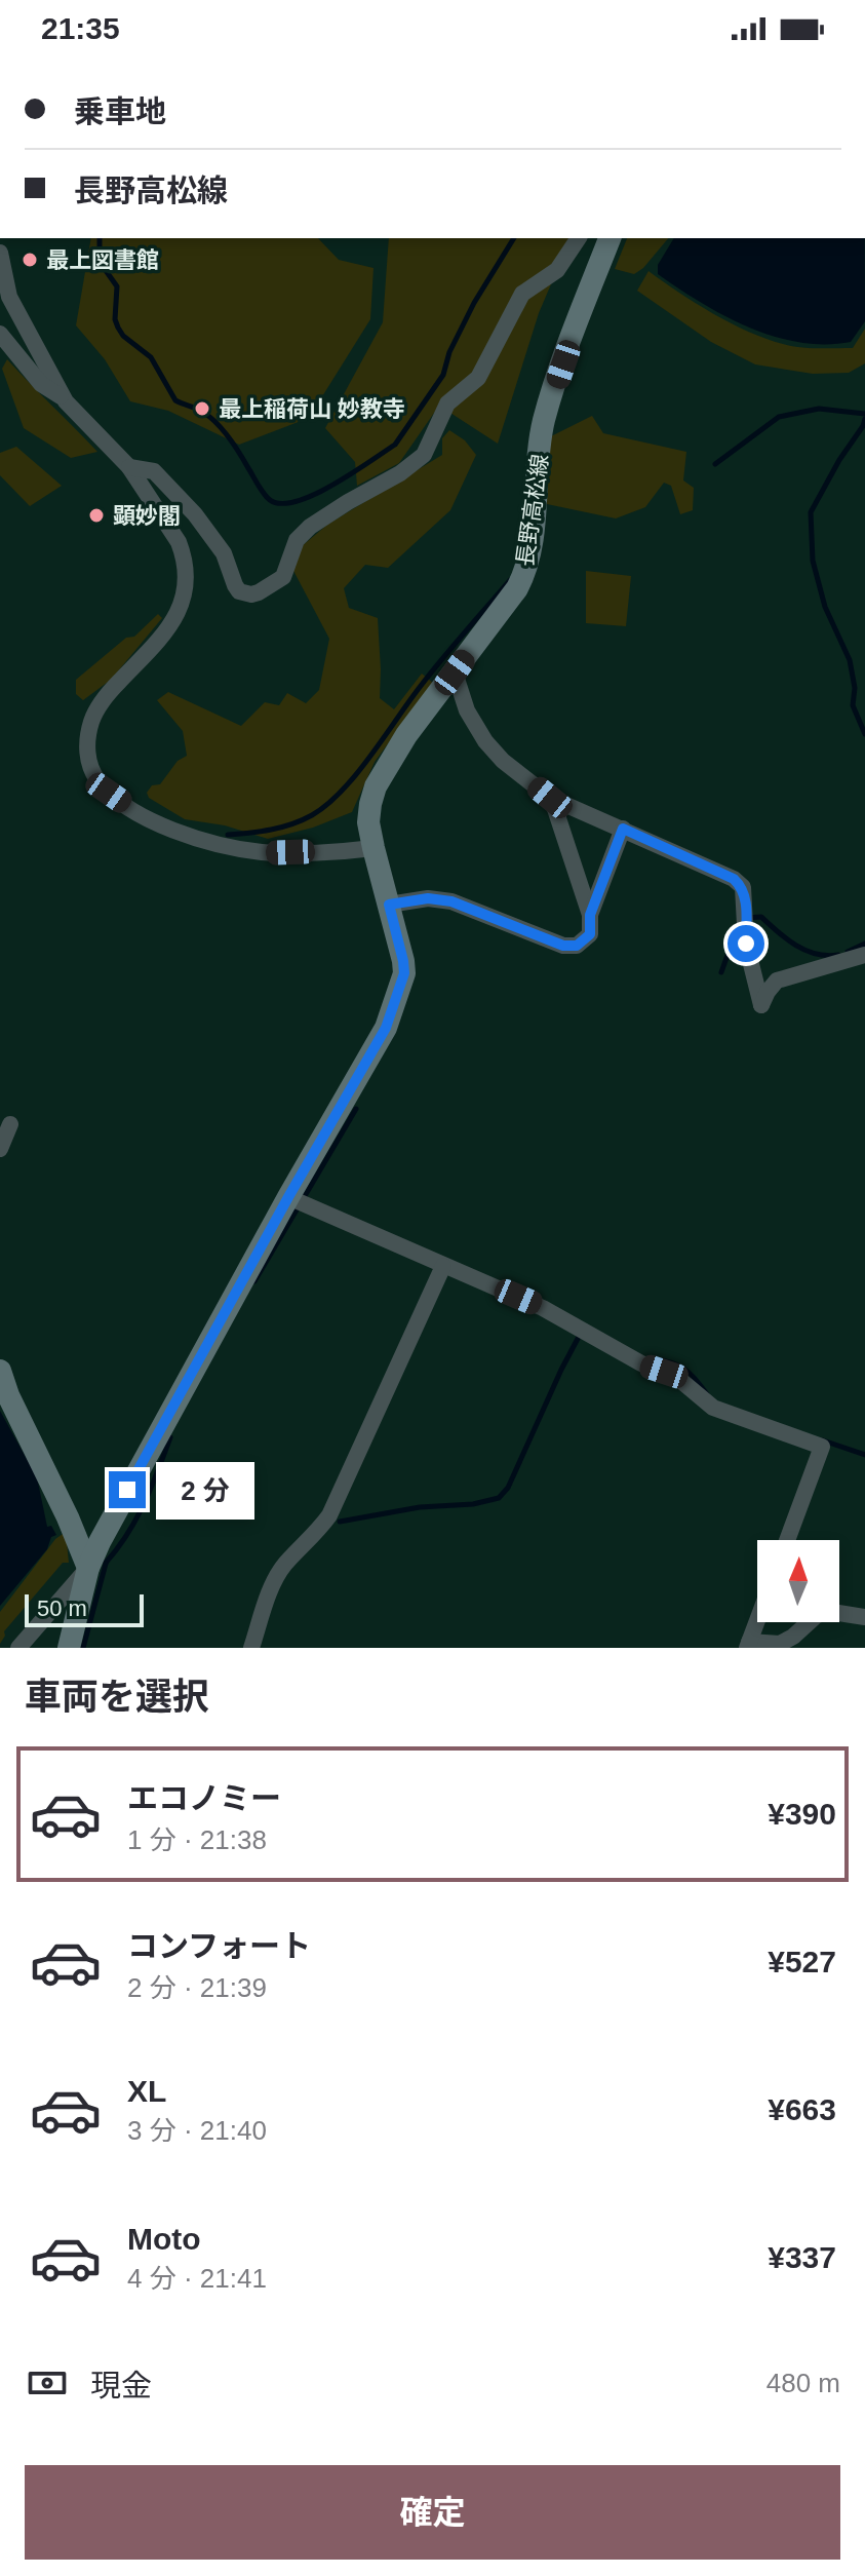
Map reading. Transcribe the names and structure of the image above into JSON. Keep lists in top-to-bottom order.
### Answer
{
  "streets": {
    "main road": ["長野高松線"]
  },
  "places": ["最上図書館", "最上稲荷山 妙教寺", "顕妙閣"],
  "scale_bar": "50 m",
  "north": "top",
  "page": {
    "status": "21:35",
    "banner": ["乗車地", "長野高松線"],
    "bubble": "2 分",
    "scale": "50 m",
    "heading": "車両を選択",
    "list": [
      {
        "name": "エコノミー",
        "note": "1 分 · 21:38",
        "value": "¥390"
      },
      {
        "name": "コンフォート",
        "note": "2 分 · 21:39",
        "value": "¥527"
      },
      {
        "name": "XL",
        "note": "3 分 · 21:40",
        "value": "¥663"
      },
      {
        "name": "Moto",
        "note": "4 分 · 21:41",
        "value": "¥337"
      }
    ],
    "pay": ["現金", "480 m"],
    "buttons": "確定"
  }
}
